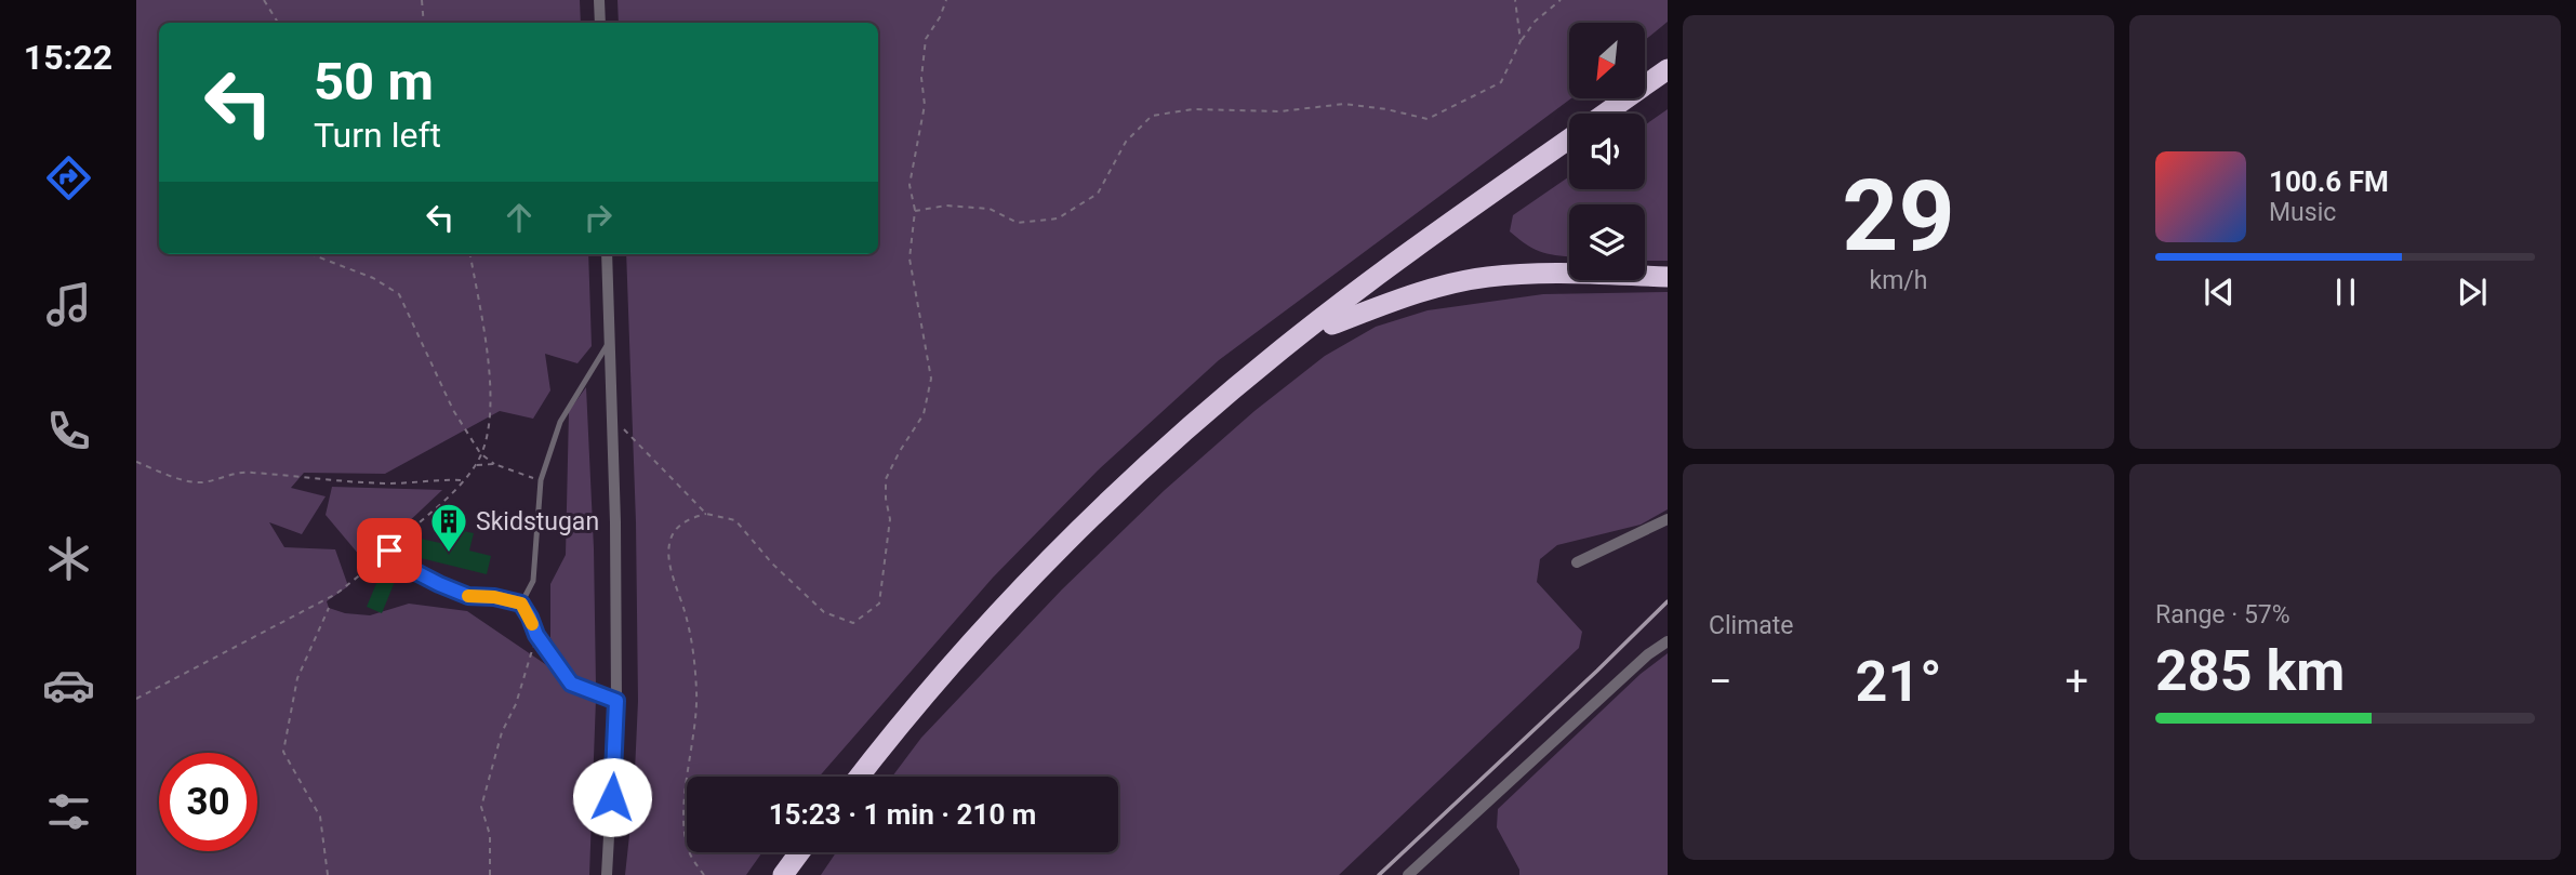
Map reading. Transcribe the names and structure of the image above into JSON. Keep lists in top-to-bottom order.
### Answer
{
  "places": {
    "building": ["Skidstugan"]
  },
  "north": "bottom left",
  "page": {
    "tabs": "15:22",
    "tile": [
      ["29", "km/h"],
      "Climate",
      ["Range · 57%", "285 km"]
    ],
    "turn": ["50 m", "Turn left"],
    "song": ["100.6 FM", "Music"],
    "heat": ["−", "21°", "+"],
    "limit": "30",
    "trip": "15:23 · 1 min · 210 m"
  }
}
